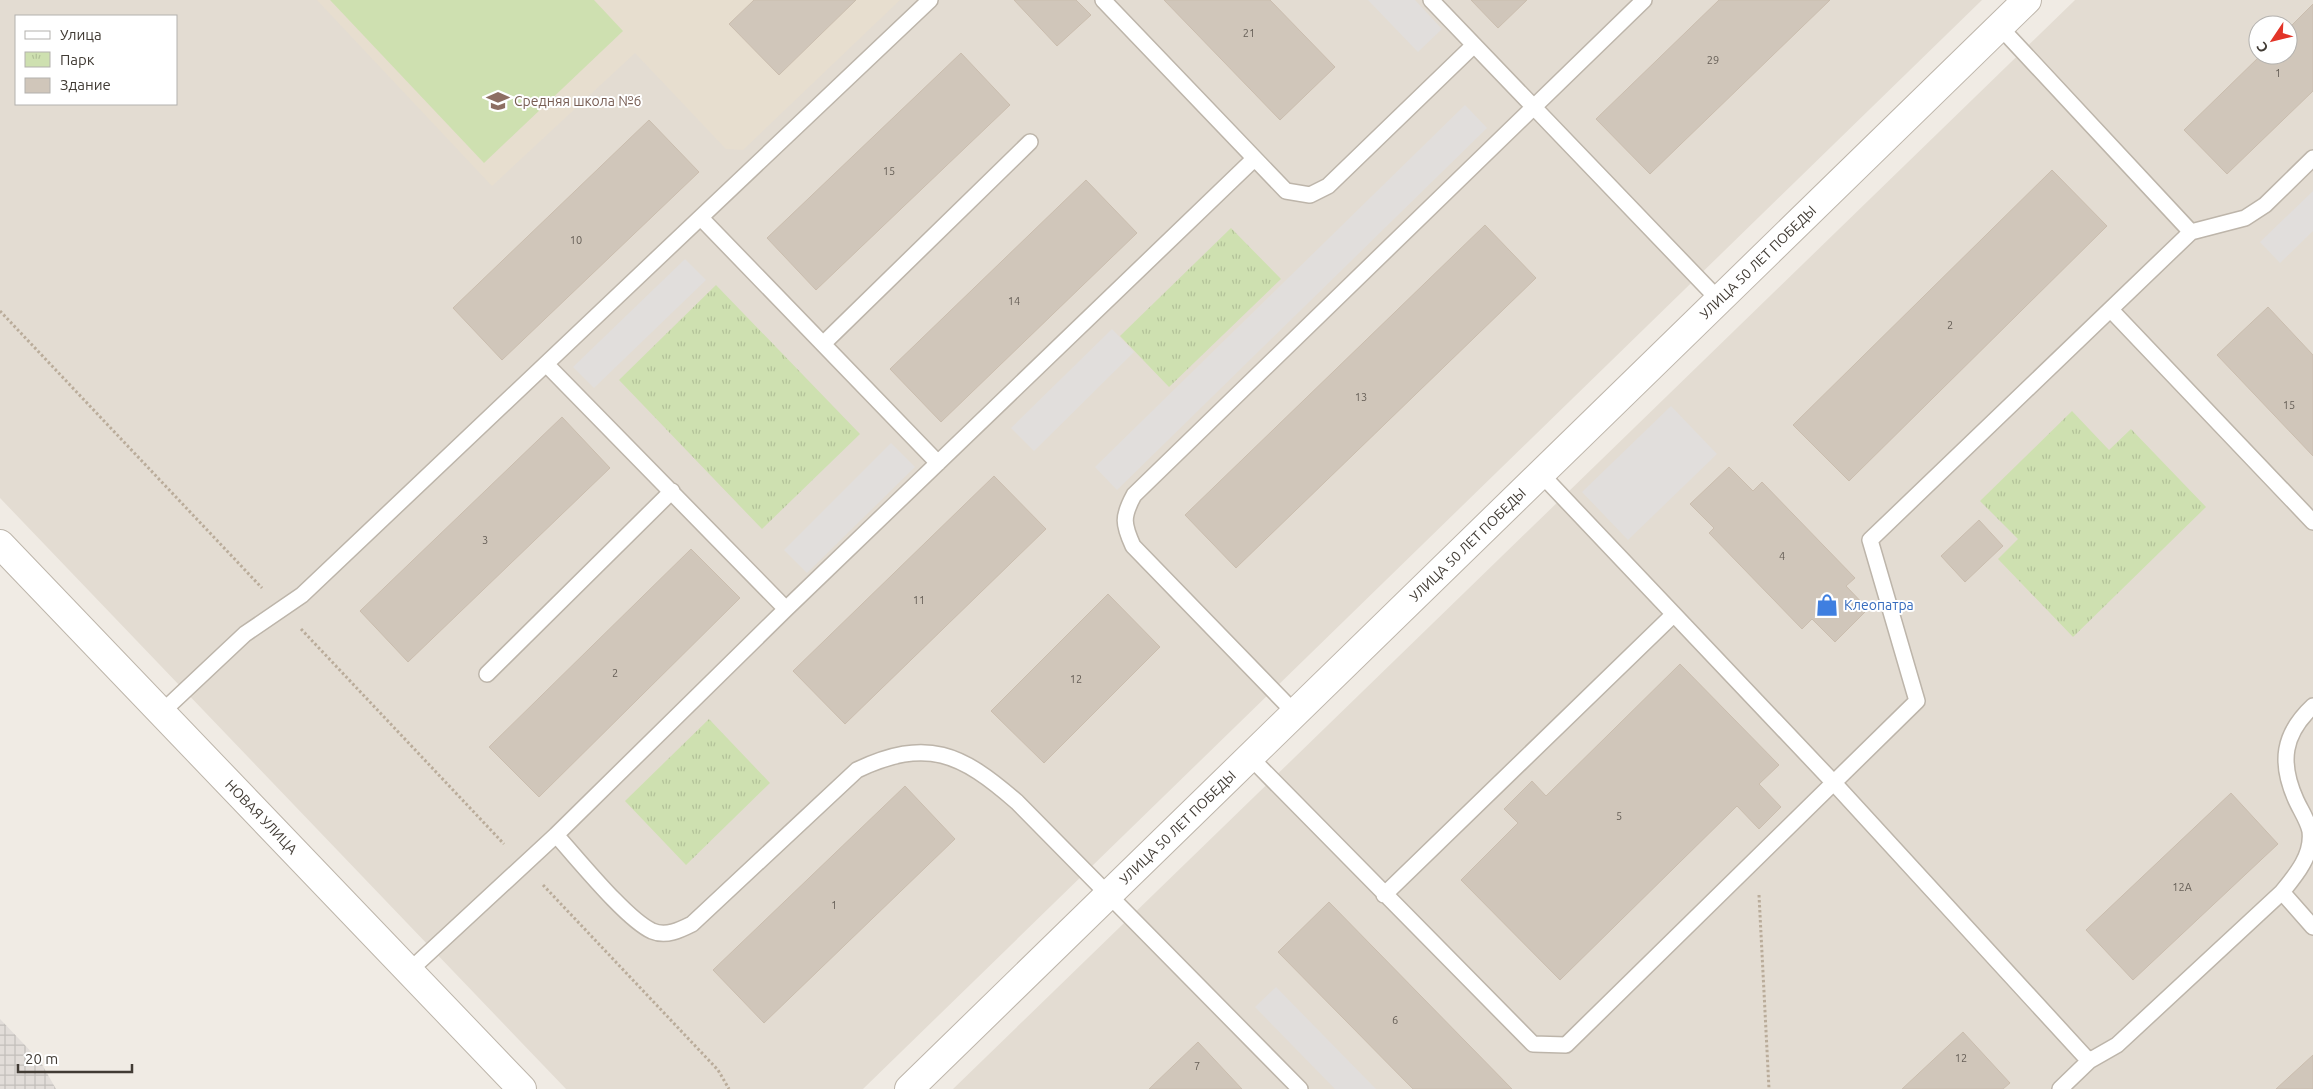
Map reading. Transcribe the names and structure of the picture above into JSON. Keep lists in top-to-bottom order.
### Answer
{
  "streets": {
    "street": ["УЛИЦА 50 ЛЕТ ПОБЕДЫ", "НОВАЯ УЛИЦА"]
  },
  "places": {
    "school or university": ["Средняя школа №6"],
    "shop": ["Клеопатра"]
  },
  "house_numbers": [
    "21",
    "29",
    "1",
    "15",
    "10",
    "14",
    "2",
    "13",
    "15",
    "3",
    "4",
    "11",
    "2",
    "12",
    "5",
    "12А",
    "1",
    "6",
    "12",
    "7"
  ],
  "legend": ["Улица", "Парк", "Здание"],
  "scale_bar": "20 m",
  "north": "bottom left"
}
